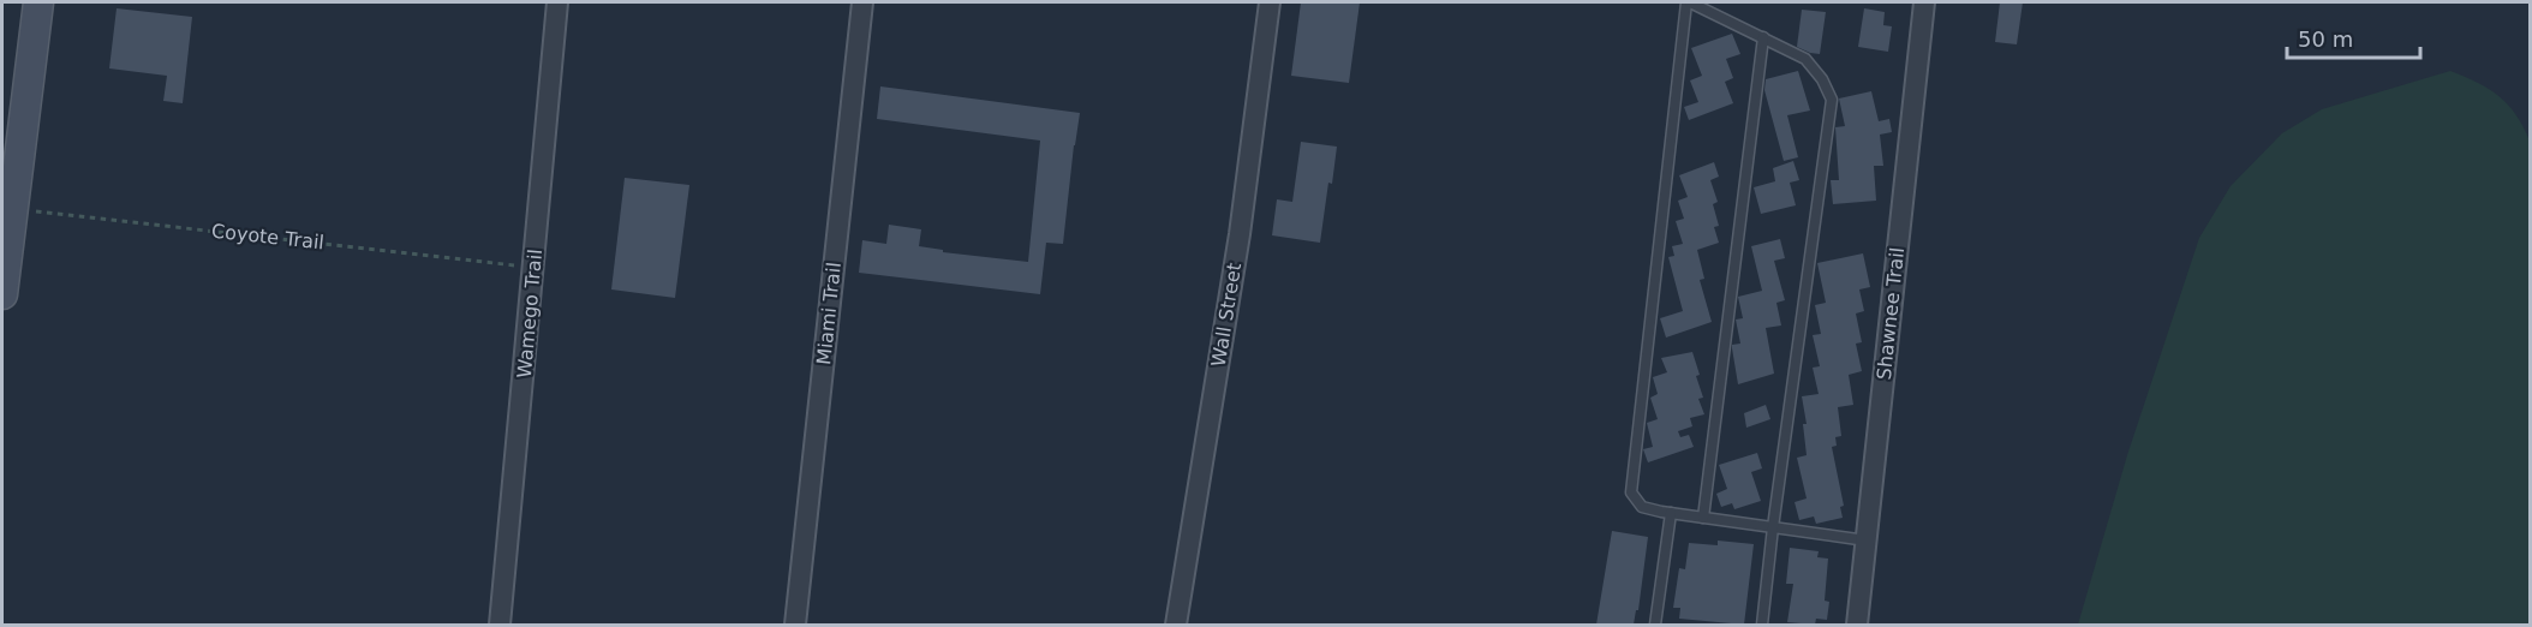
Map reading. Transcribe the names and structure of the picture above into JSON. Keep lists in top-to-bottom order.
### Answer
{
  "streets": {
    "street": [
      "Wamego Trail",
      "Miami Trail",
      "Shawnee Trail",
      "Wall Street"
    ],
    "path": ["Coyote Trail"]
  },
  "crossings": [
    ["Coyote Trail", "Wamego Trail"]
  ],
  "scale_bar": "50 m"
}
